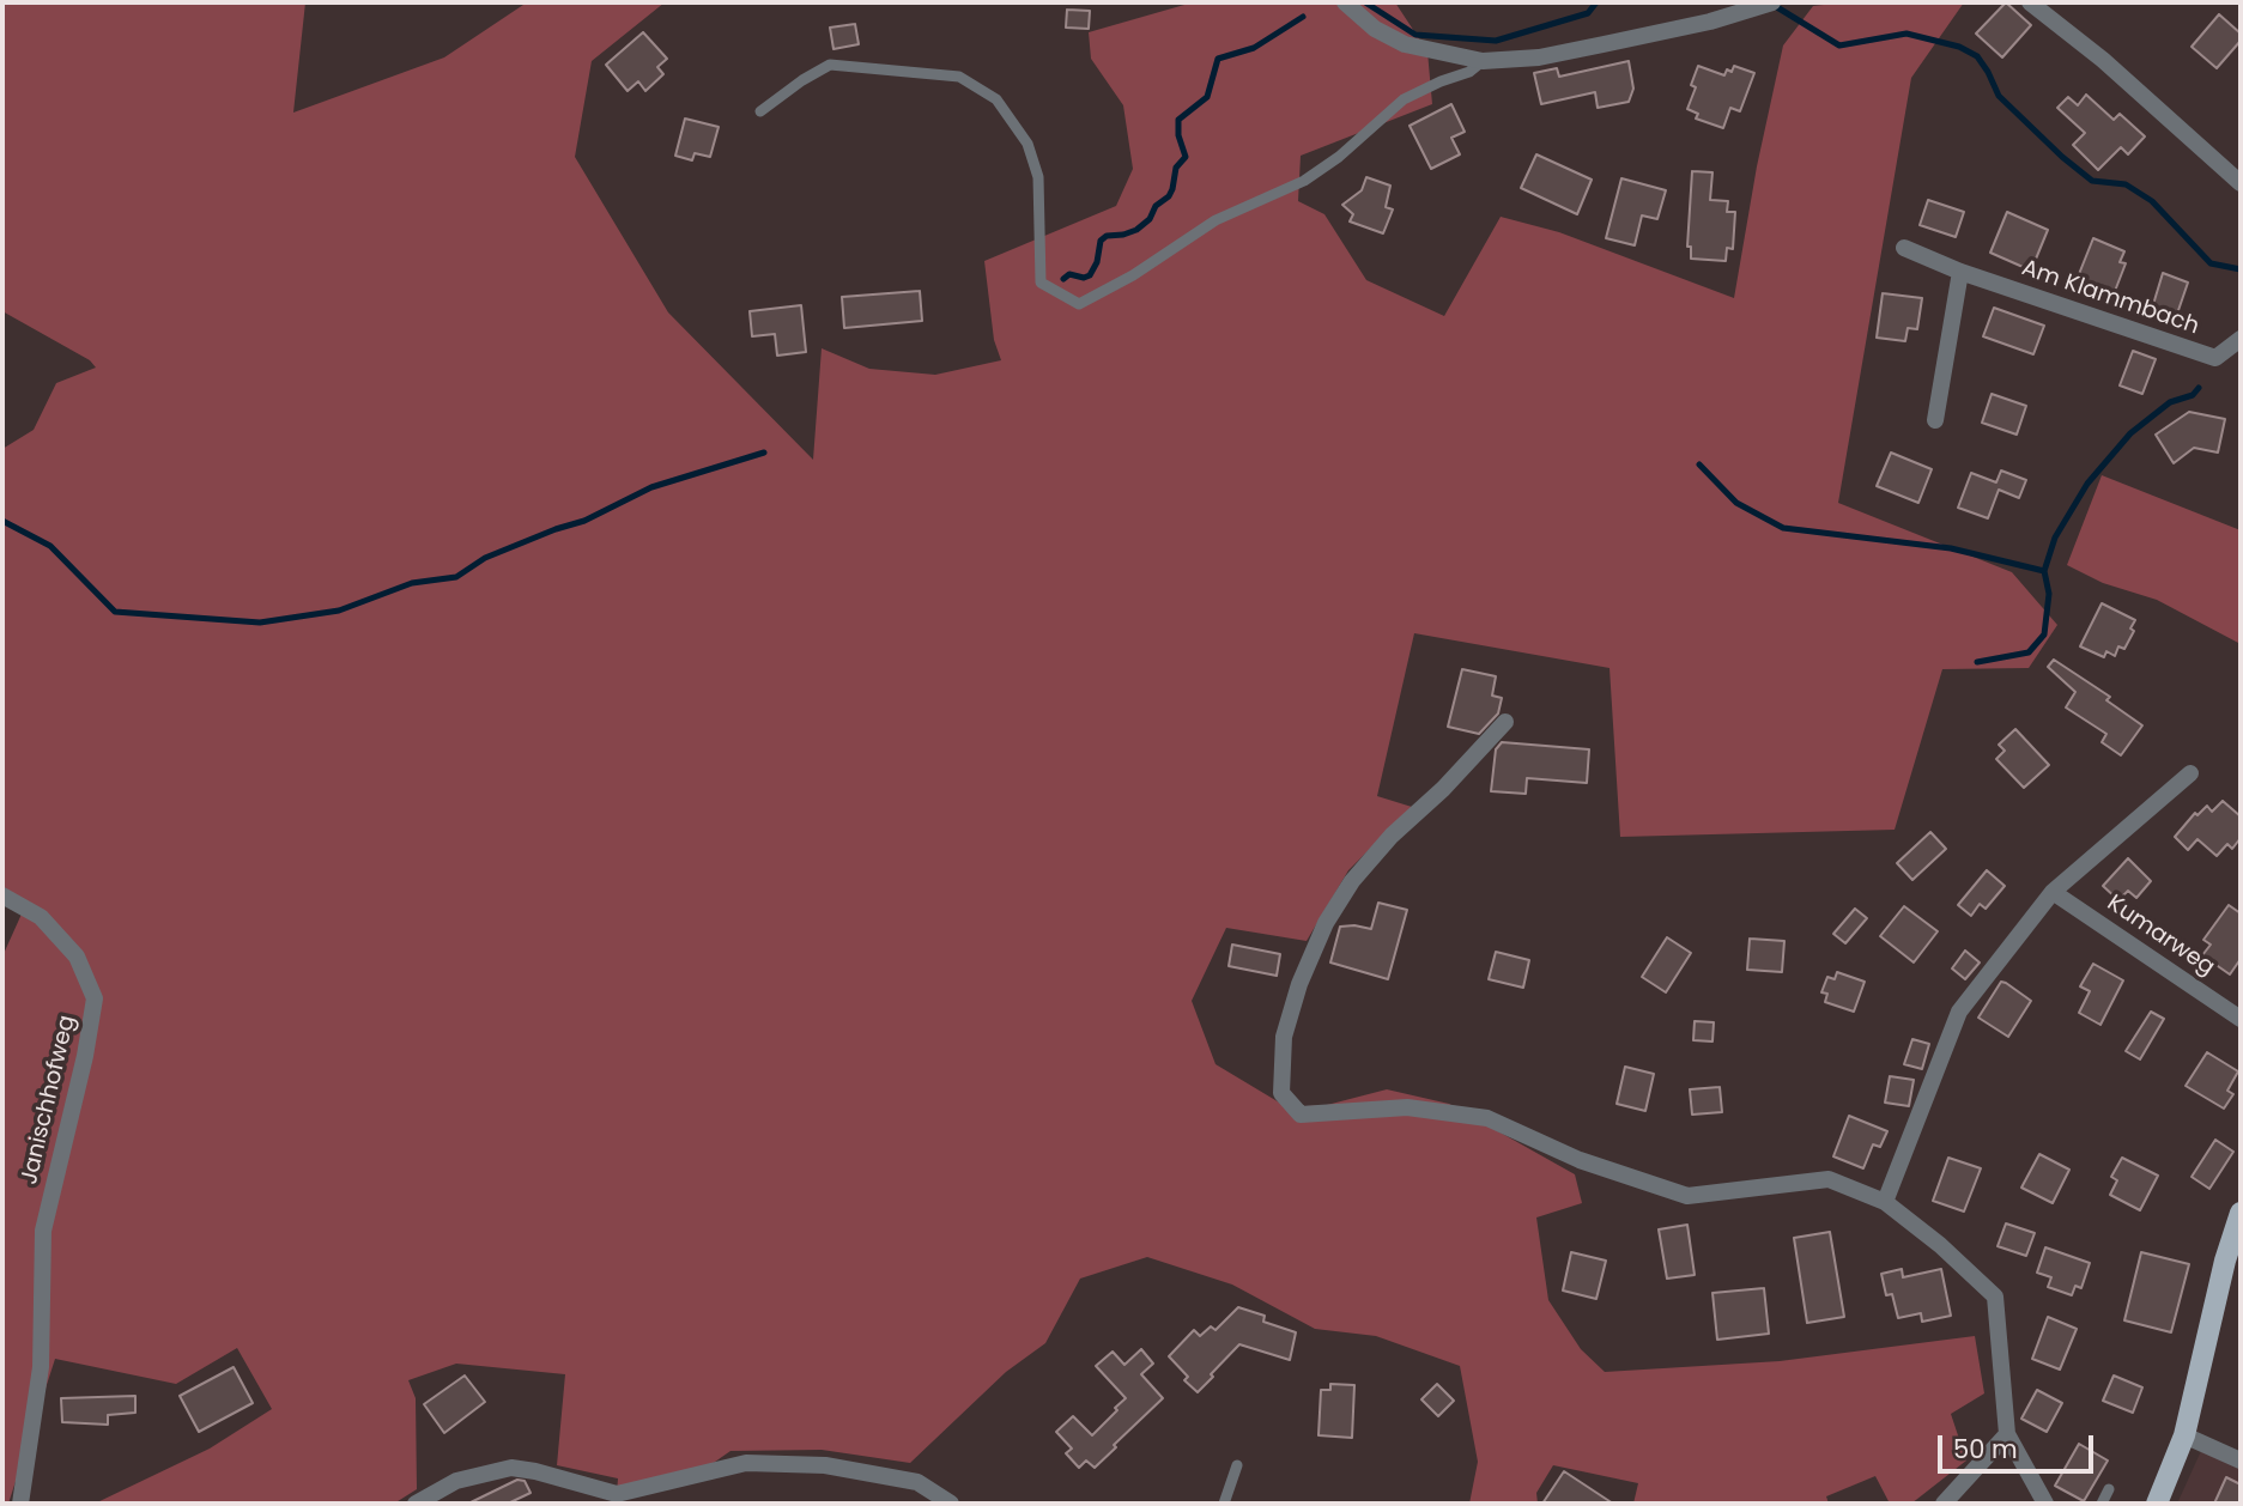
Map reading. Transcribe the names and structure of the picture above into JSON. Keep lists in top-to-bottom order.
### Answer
{
  "streets": {
    "street": ["Am Klammbach", "Kumarweg", "Janischhofweg"]
  },
  "scale_bar": "50 m"
}
